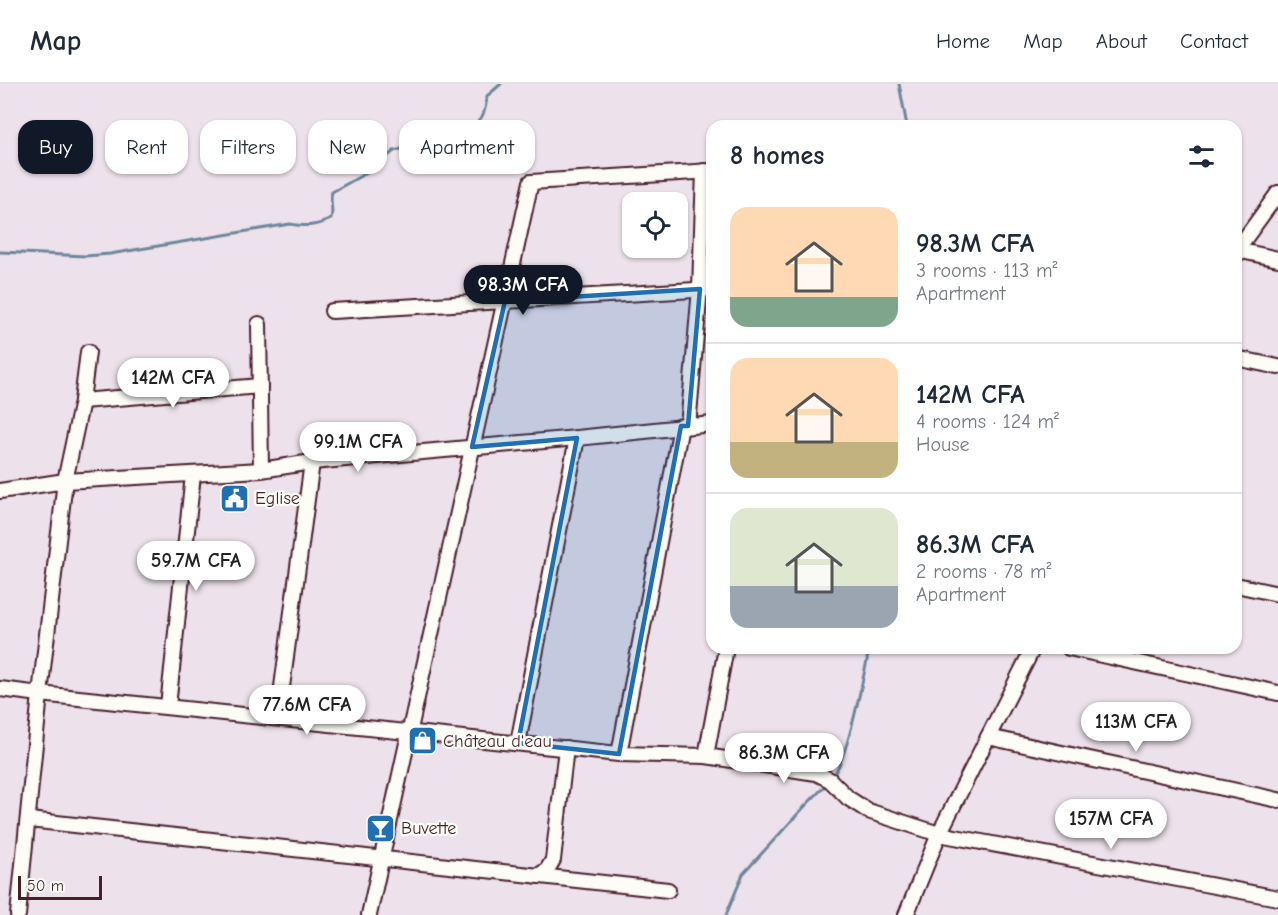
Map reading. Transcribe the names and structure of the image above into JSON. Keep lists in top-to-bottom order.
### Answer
{
  "places": {
    "public building": ["Eglise"],
    "shop": ["Château d'eau"],
    "bar": ["Buvette"]
  },
  "scale_bar": "50 m",
  "page": {
    "header": "Map",
    "nav": [
      "Home",
      "Map",
      "About",
      "Contact"
    ],
    "chip": [
      "Buy",
      "Rent",
      "Filters",
      "New",
      "Apartment"
    ],
    "heading": "8 homes",
    "list": [
      {
        "name": "98.3M CFA",
        "note": "3 rooms · 113 m² · Apartment"
      },
      {
        "name": "142M CFA",
        "note": "4 rooms · 124 m² · House"
      },
      {
        "name": "86.3M CFA",
        "note": "2 rooms · 78 m² · Apartment"
      }
    ],
    "price": [
      "98.3M CFA",
      "142M CFA",
      "99.1M CFA",
      "59.7M CFA",
      "77.6M CFA",
      "113M CFA",
      "86.3M CFA",
      "157M CFA"
    ],
    "scale": "50 m"
  }
}
